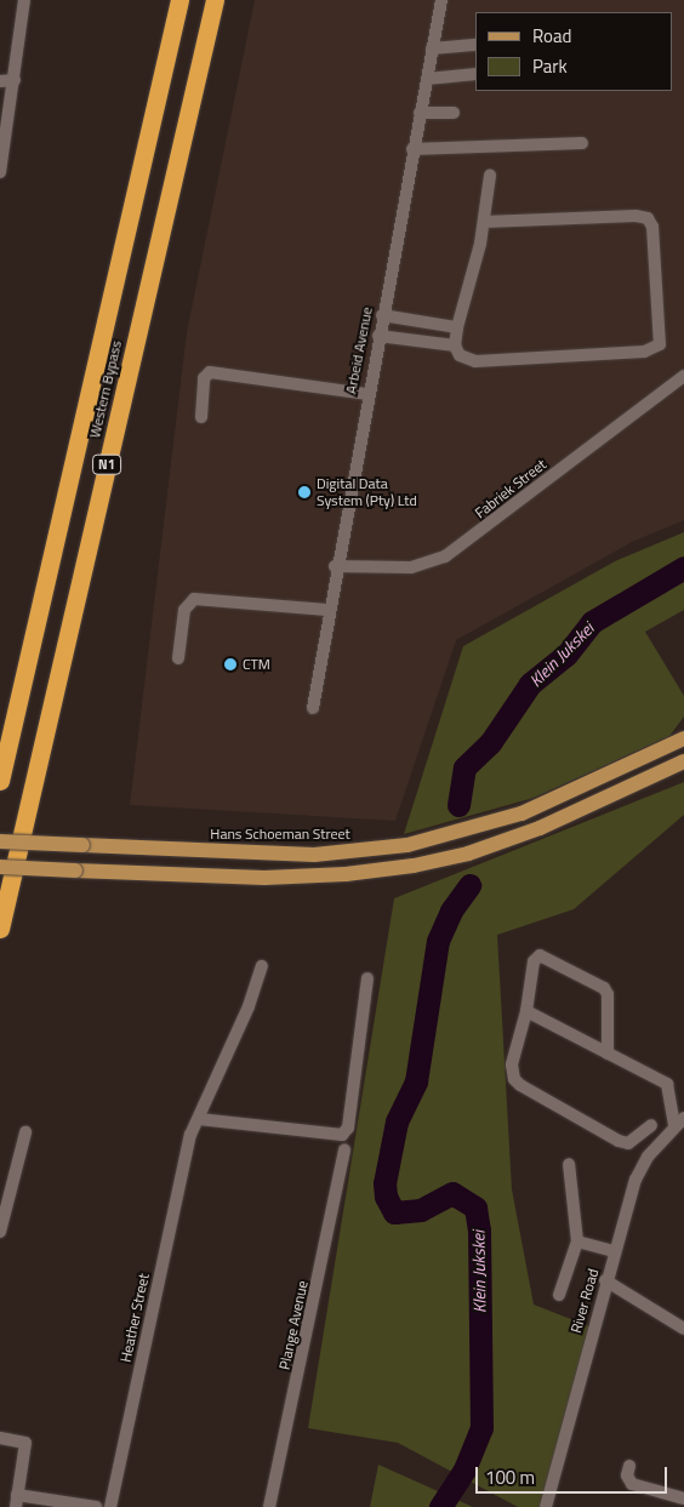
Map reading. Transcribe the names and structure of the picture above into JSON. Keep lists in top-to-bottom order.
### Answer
{
  "streets": {
    "highway": ["Western Bypass", "N1"],
    "main road": ["Hans Schoeman Street"],
    "street": [
      "Arbeid Avenue",
      "Fabriek Street",
      "River Road",
      "Heather Street",
      "Plange Avenue"
    ]
  },
  "crossings": [
    ["Arbeid Avenue", "Fabriek Street"]
  ],
  "water": ["Klein Jukskei"],
  "places": ["Digital Data System (Pty) Ltd", "CTM"],
  "legend": ["Road", "Park"],
  "scale_bar": "100 m"
}
